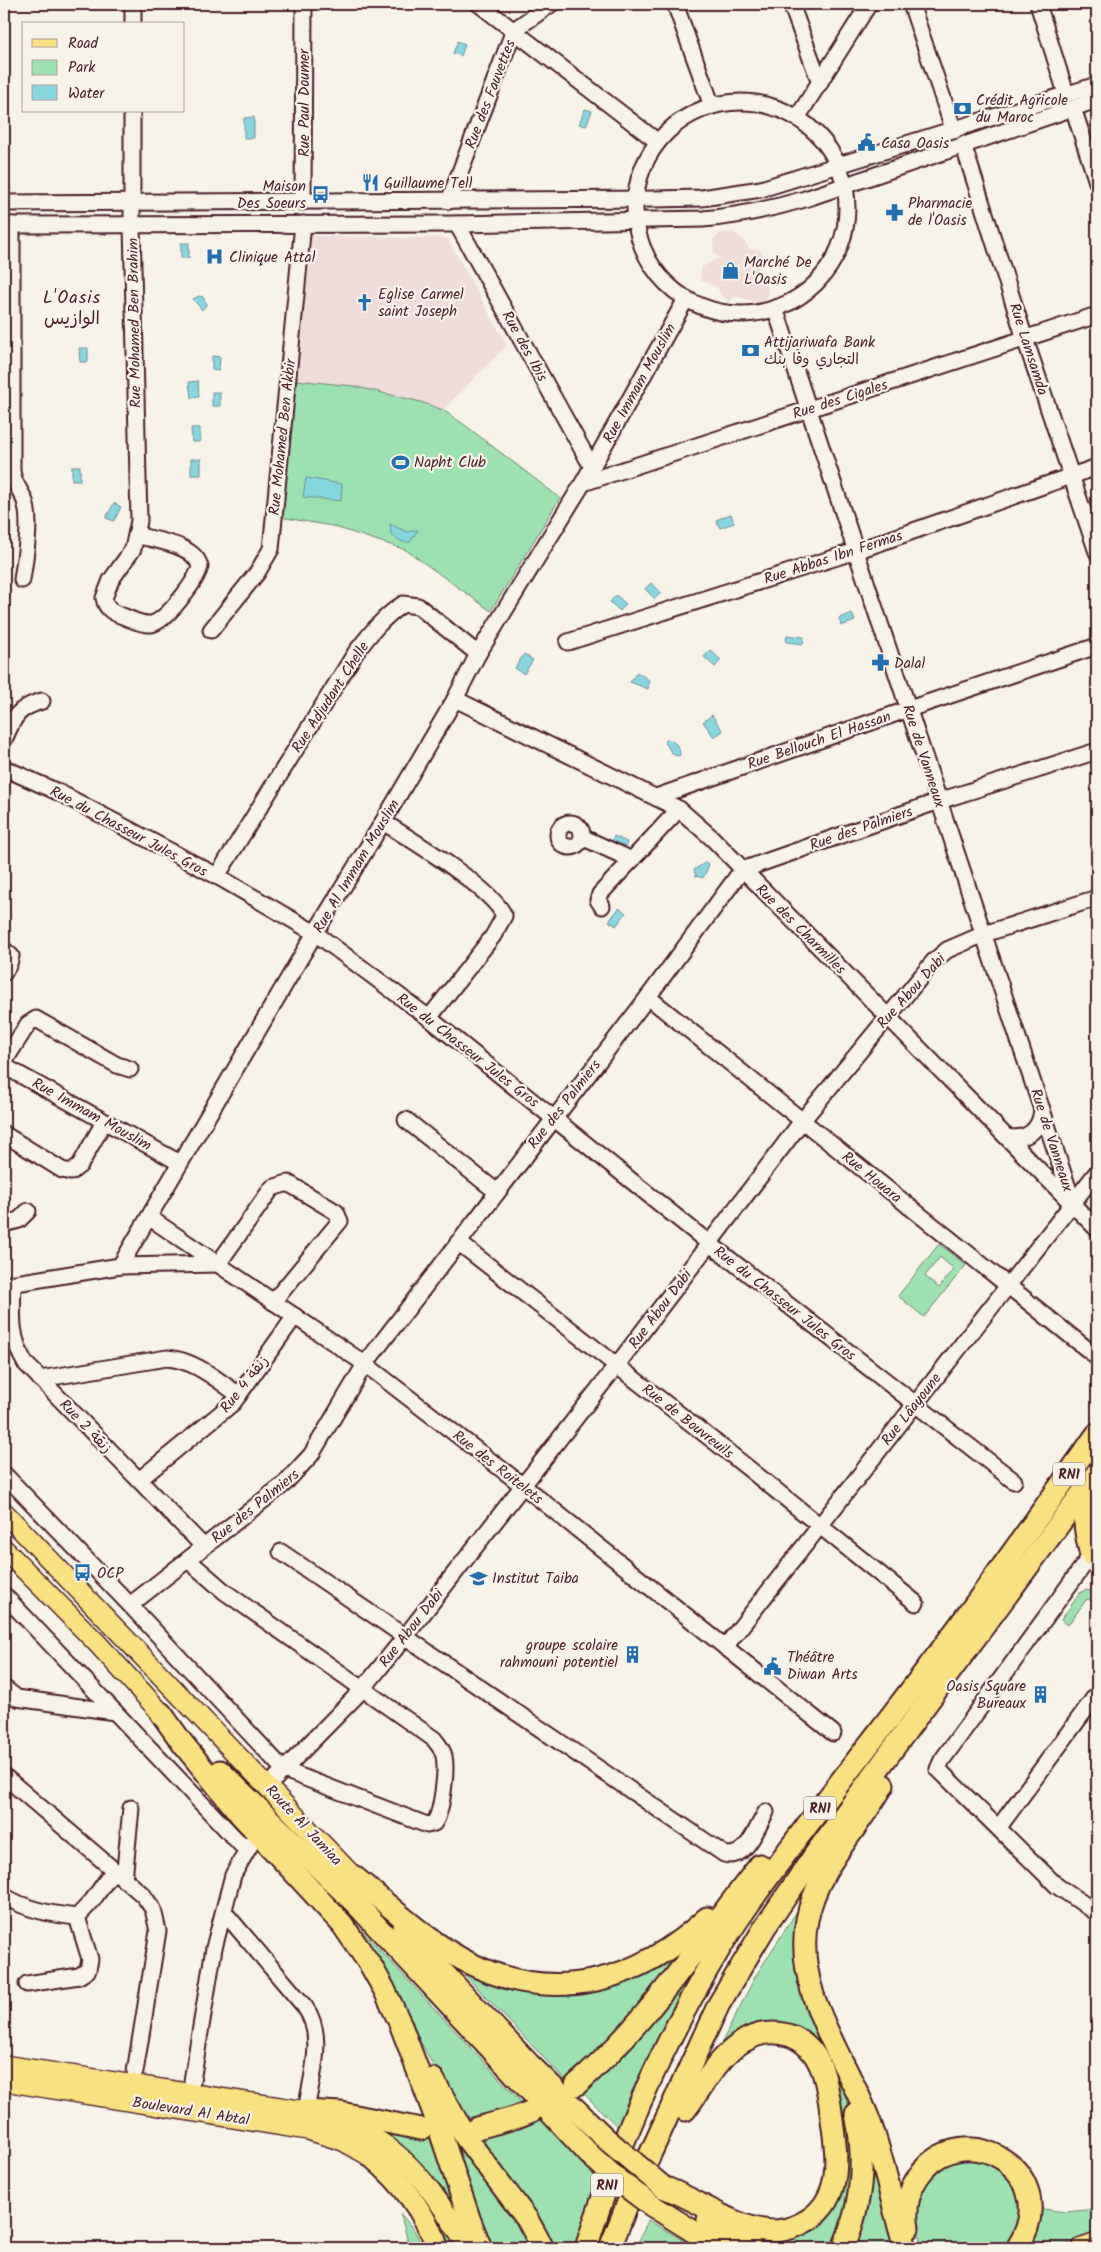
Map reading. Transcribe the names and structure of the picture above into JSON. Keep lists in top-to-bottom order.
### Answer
{
  "streets": {
    "highway": ["RN1", "Route Al Jamiaa"],
    "main road": ["Boulevard Al Abtal"],
    "street": [
      "Rue des Fauvettes",
      "Rue Paul Doumer",
      "Rue Mohamed Ben Brahim",
      "Rue des Ibis",
      "Rue Lamsamda",
      "Rue Immam Mouslim",
      "Rue des Cigales",
      "Rue Mohamed Ben Akbir",
      "Rue Abbas Ibn Fermas",
      "Rue Adjudant Chelle",
      "Rue Bellouch El Hassan",
      "Rue de Vanneaux",
      "Rue des Palmiers",
      "Rue du Chasseur Jules Gros",
      "Rue Al Immam Mouslim",
      "Rue des Charmilles",
      "Rue Abou Dabi",
      "Rue Houara",
      "Rue 4 زنقة",
      "Rue Lâayoune",
      "Rue de Bouvreuils",
      "Rue 2 زنقة",
      "Rue des Roitelets"
    ]
  },
  "crossings": [
    ["Rue des Ibis", "Rue Immam Mouslim"],
    ["Rue des Ibis", "Rue Al Immam Mouslim"],
    ["Rue Lamsamda", "Rue des Cigales"],
    ["Rue Lamsamda", "Rue Abbas Ibn Fermas"],
    ["Rue Immam Mouslim", "Rue Al Immam Mouslim"],
    ["Rue des Cigales", "Rue de Vanneaux"],
    ["Rue des Cigales", "Rue Al Immam Mouslim"],
    ["Rue Abbas Ibn Fermas", "Rue de Vanneaux"],
    ["Rue Adjudant Chelle", "Rue du Chasseur Jules Gros"],
    ["Rue Adjudant Chelle", "Rue Al Immam Mouslim"],
    ["Rue Bellouch El Hassan", "Rue de Vanneaux"],
    ["Rue Bellouch El Hassan", "Rue des Charmilles"],
    ["Rue de Vanneaux", "Rue des Palmiers"],
    ["Rue de Vanneaux", "Rue des Charmilles"],
    ["Rue de Vanneaux", "Rue Abou Dabi"],
    ["Rue de Vanneaux", "Rue Lâayoune"],
    ["Rue des Palmiers", "Rue du Chasseur Jules Gros"],
    ["Rue des Palmiers", "Rue des Charmilles"],
    ["Rue des Palmiers", "Rue Houara"],
    ["Rue des Palmiers", "Rue de Bouvreuils"],
    ["Rue des Palmiers", "Rue 2 زنقة"],
    ["Rue des Palmiers", "Rue des Roitelets"],
    ["Rue du Chasseur Jules Gros", "Rue Al Immam Mouslim"],
    ["Rue du Chasseur Jules Gros", "Rue Abou Dabi"],
    ["Rue du Chasseur Jules Gros", "Rue Lâayoune"],
    ["Rue Al Immam Mouslim", "Rue des Charmilles"],
    ["Rue Al Immam Mouslim", "Rue des Roitelets"],
    ["Rue des Charmilles", "Rue Abou Dabi"],
    ["Rue des Charmilles", "Rue Lâayoune"],
    ["Rue Abou Dabi", "Rue Houara"],
    ["Rue Abou Dabi", "Rue de Bouvreuils"],
    ["Rue Abou Dabi", "Rue des Roitelets"],
    ["Rue Abou Dabi", "Route Al Jamiaa"],
    ["Rue Houara", "Rue Lâayoune"],
    ["Rue 4 زنقة", "Rue 2 زنقة"],
    ["Rue 4 زنقة", "Rue des Roitelets"],
    ["Rue Lâayoune", "Rue de Bouvreuils"],
    ["Rue Lâayoune", "Rue des Roitelets"]
  ],
  "districts": ["L'Oasis الوازيس"],
  "places": {
    "bank": ["Crédit Agricole du Maroc", "Attijariwafa Bank التجاري وفا بنك"],
    "public building": ["Casa Oasis", "Théâtre Diwan Arts"],
    "restaurant": ["Guillaume Tell"],
    "bus stop": ["Maison Des Soeurs", "OCP"],
    "pharmacy": ["Pharmacie de l'Oasis", "Dalal"],
    "hospital": ["Clinique Attal"],
    "shop": ["Marché De L'Oasis"],
    "church": ["Eglise Carmel saint Joseph"],
    "sports": ["Napht Club"],
    "school or university": ["Institut Taiba"],
    "building": ["groupe scolaire rahmouni potentiel", "Oasis Square Bureaux"]
  },
  "legend": ["Road", "Park", "Water"]
}
